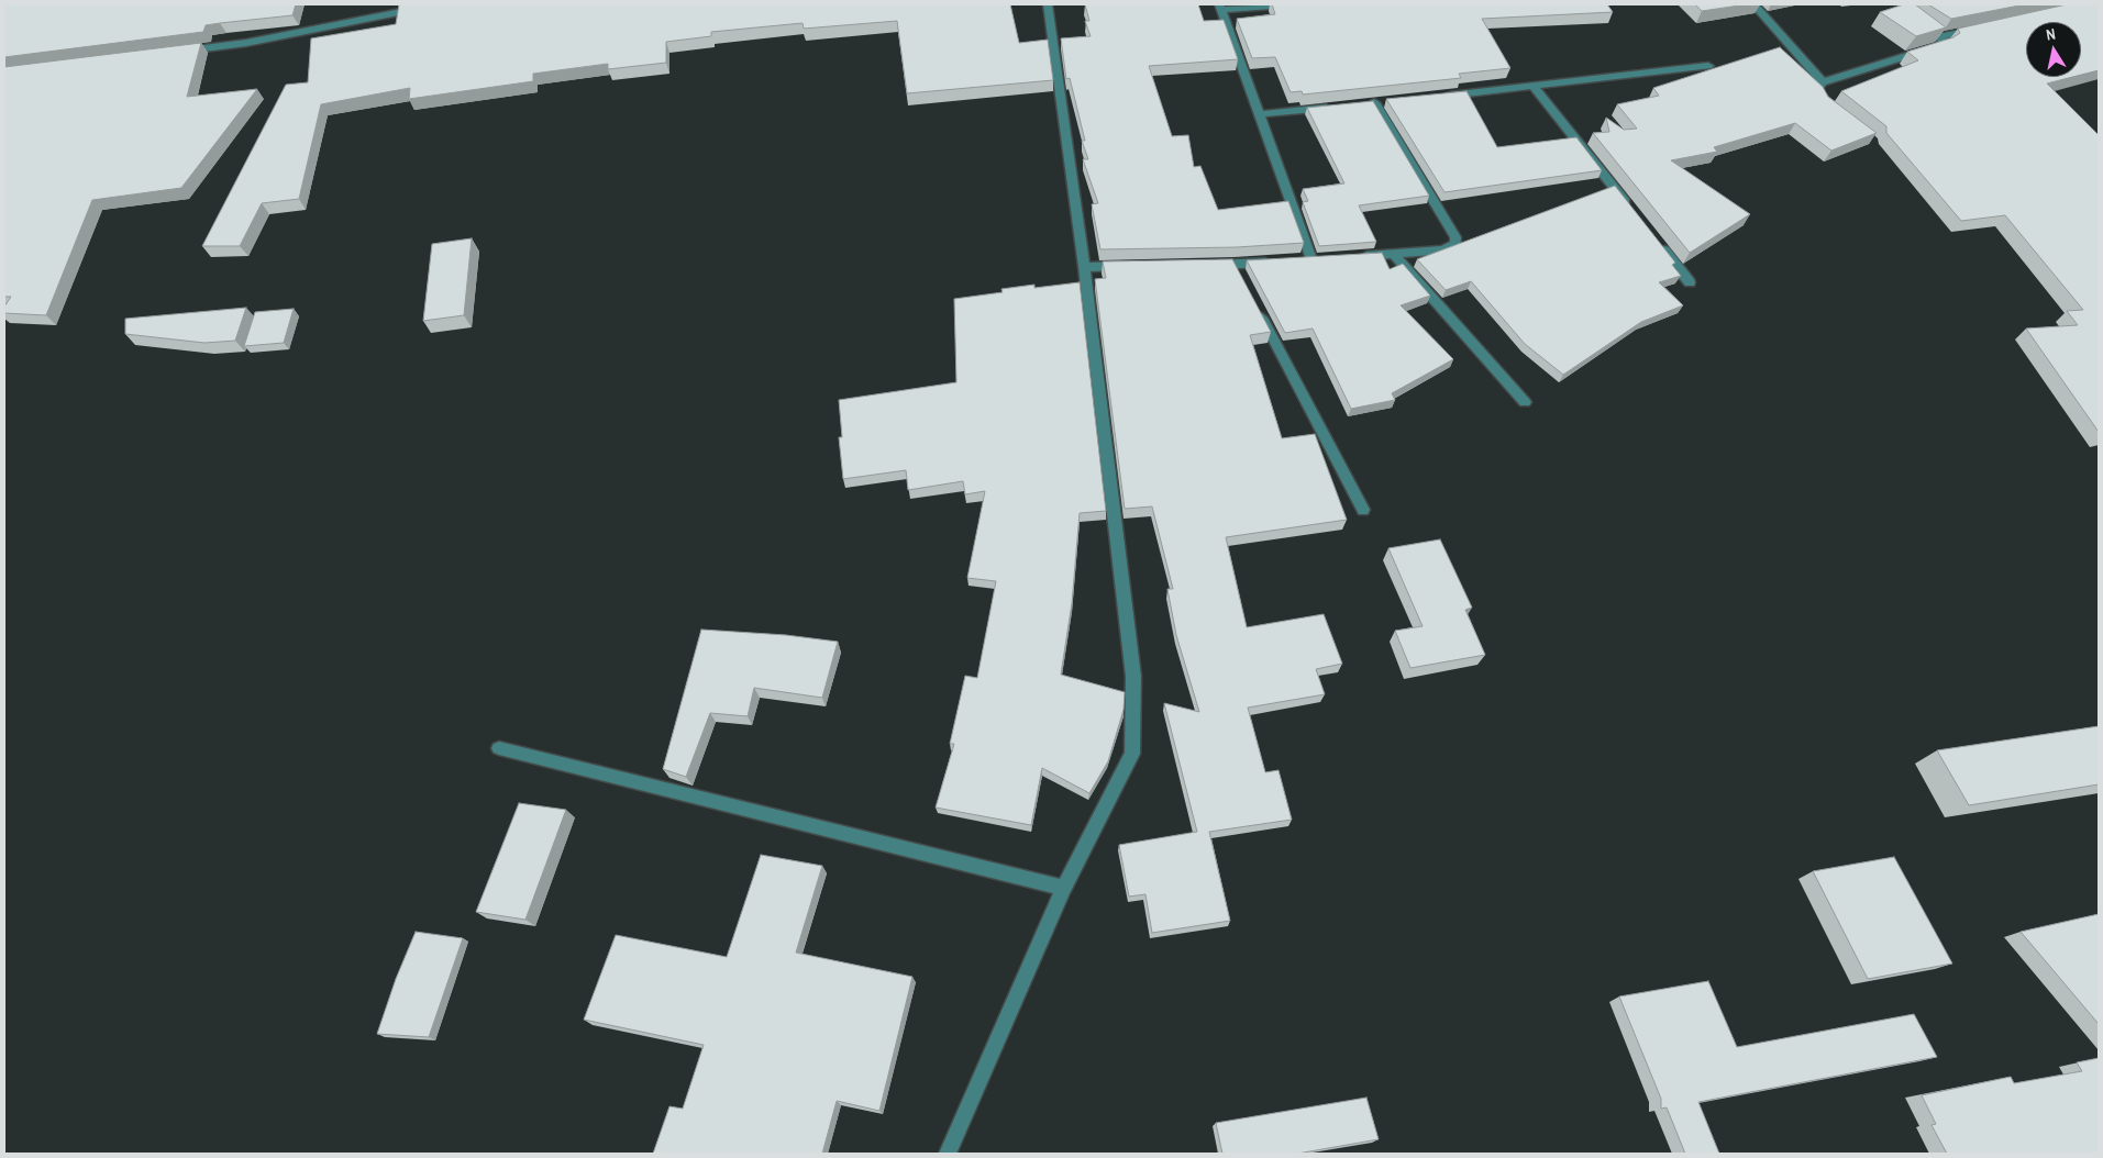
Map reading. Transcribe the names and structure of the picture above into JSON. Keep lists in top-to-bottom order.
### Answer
{
  "north": "top"
}
